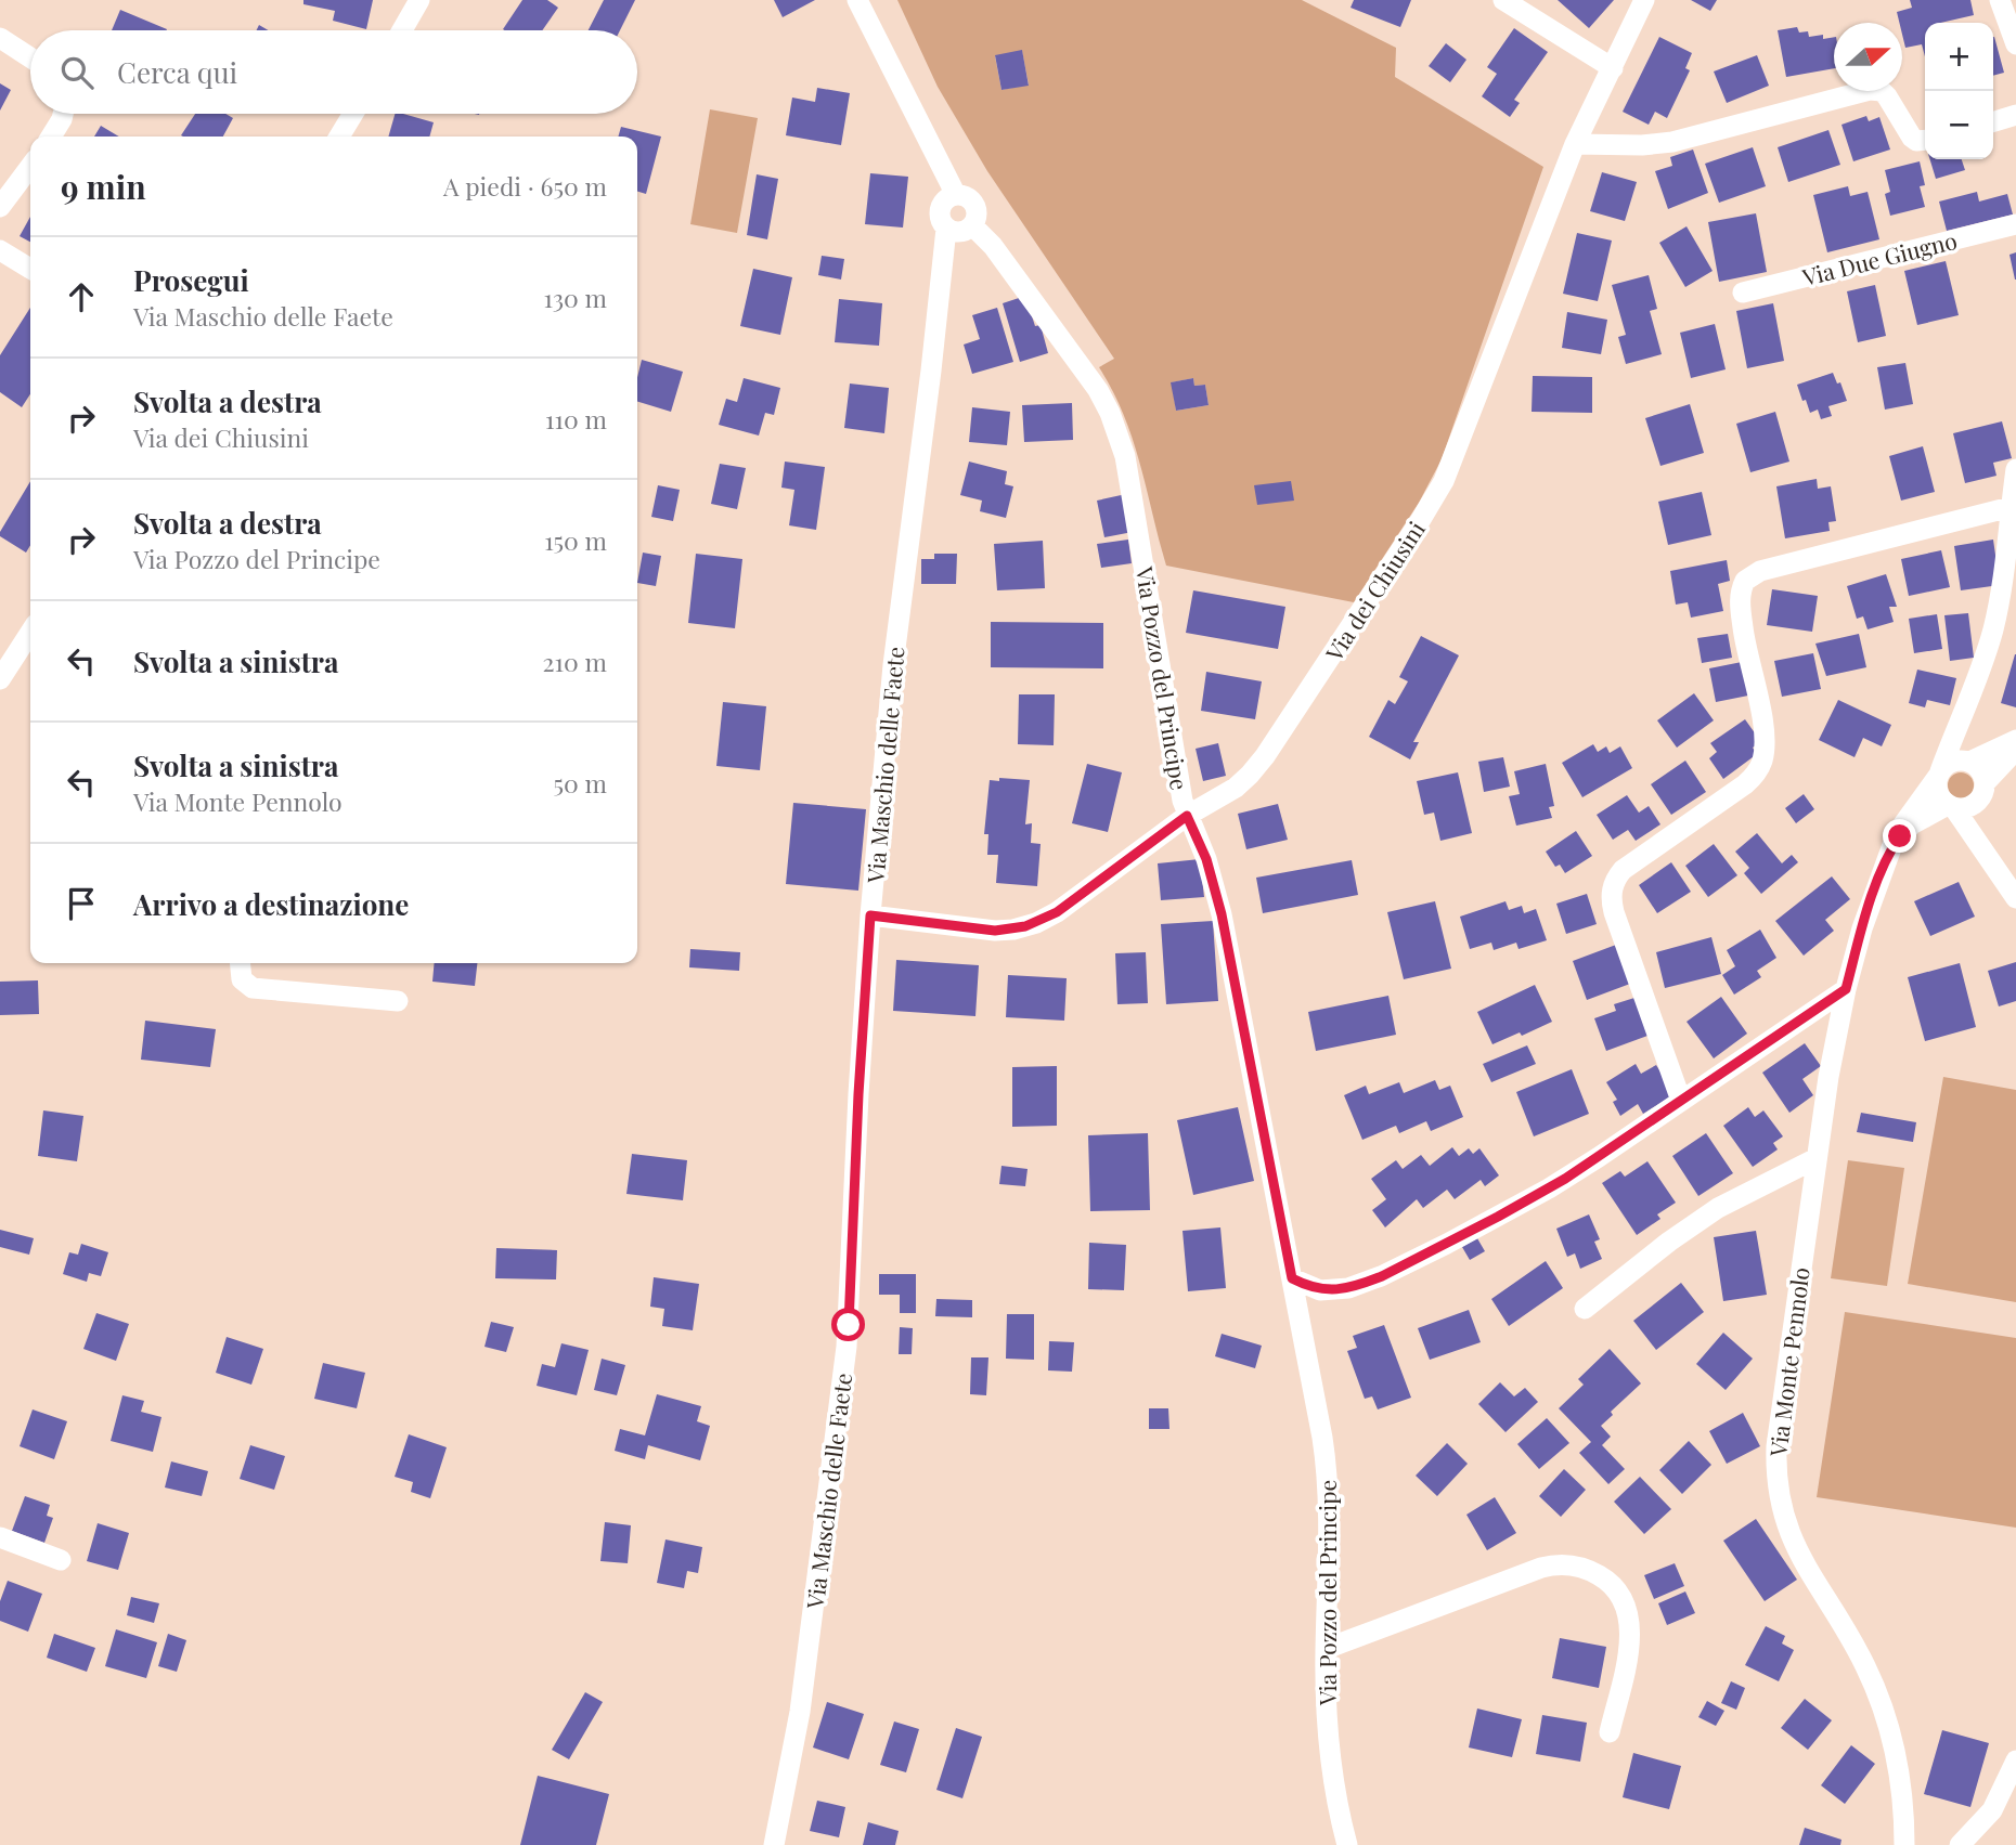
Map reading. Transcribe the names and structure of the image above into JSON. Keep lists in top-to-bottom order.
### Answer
{
  "streets": {
    "street": [
      "Via Due Giugno",
      "Via dei Chiusini",
      "Via Pozzo del Principe",
      "Via Maschio delle Faete",
      "Via Monte Pennolo"
    ]
  },
  "crossings": [
    ["Via dei Chiusini", "Via Pozzo del Principe"],
    ["Via dei Chiusini", "Via Maschio delle Faete"],
    ["Via Pozzo del Principe", "Via Maschio delle Faete"]
  ],
  "north": "right",
  "page": {
    "map_buttons": ["+", "−"],
    "search": "Cerca qui",
    "heading": ["9 min", "A piedi · 650 m"],
    "list": [
      ["Prosegui", "Via Maschio delle Faete", "130 m"],
      ["Svolta a destra", "Via dei Chiusini", "110 m"],
      ["Svolta a destra", "Via Pozzo del Principe", "150 m"],
      ["Svolta a sinistra", "210 m"],
      ["Svolta a sinistra", "Via Monte Pennolo", "50 m"],
      "Arrivo a destinazione"
    ]
  }
}
